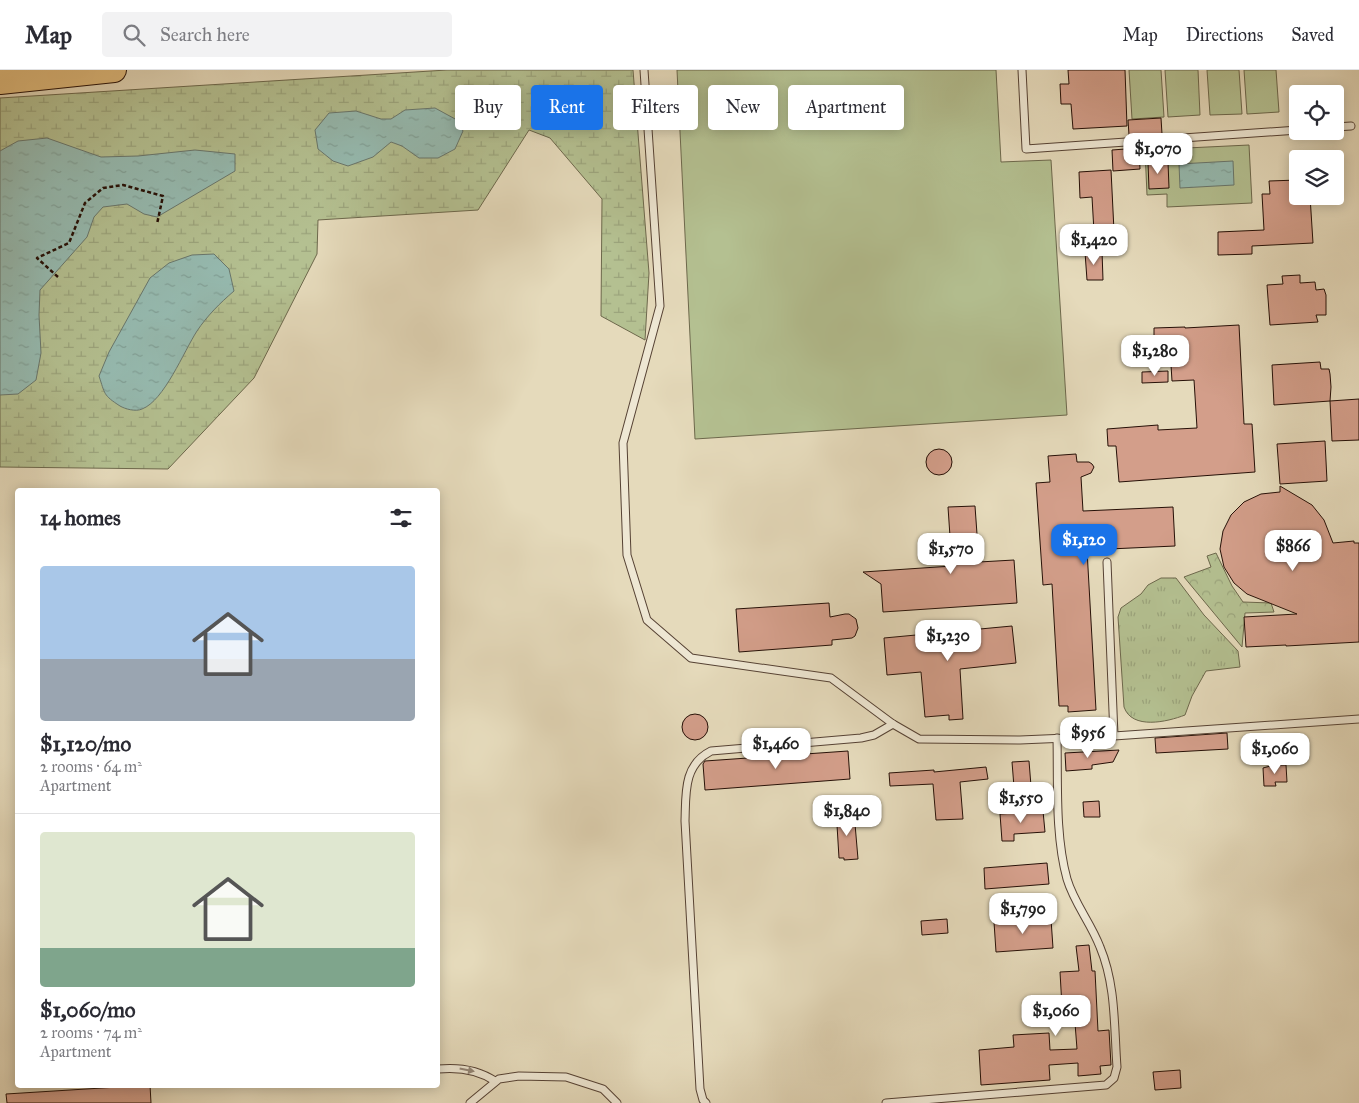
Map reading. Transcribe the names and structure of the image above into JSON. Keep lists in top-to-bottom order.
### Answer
{
  "page": {
    "header": "Map",
    "search": "Search here",
    "nav": ["Map", "Directions", "Saved"],
    "chip": [
      "Buy",
      "Rent",
      "Filters",
      "New",
      "Apartment"
    ],
    "price": [
      "$1,070",
      "$1,420",
      "$1,280",
      "$1,120",
      "$866",
      "$1,570",
      "$1,230",
      "$956",
      "$1,460",
      "$1,060",
      "$1,550",
      "$1,840",
      "$1,790",
      "$1,060"
    ],
    "heading": "14 homes",
    "list": [
      {
        "name": "$1,120/mo",
        "note": "2 rooms · 64 m² · Apartment"
      },
      {
        "name": "$1,060/mo",
        "note": "2 rooms · 74 m² · Apartment"
      }
    ]
  }
}
